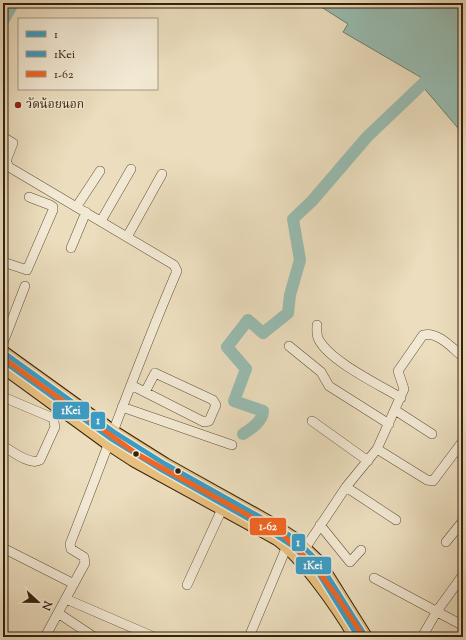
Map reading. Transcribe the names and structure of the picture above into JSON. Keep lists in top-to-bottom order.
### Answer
{
  "places": ["วัดน้อยนอก"],
  "lines": ["transit line 1", "transit line 1Kei", "transit line 1-62"],
  "legend": ["1", "1Kei", "1-62"],
  "north": "right"
}
